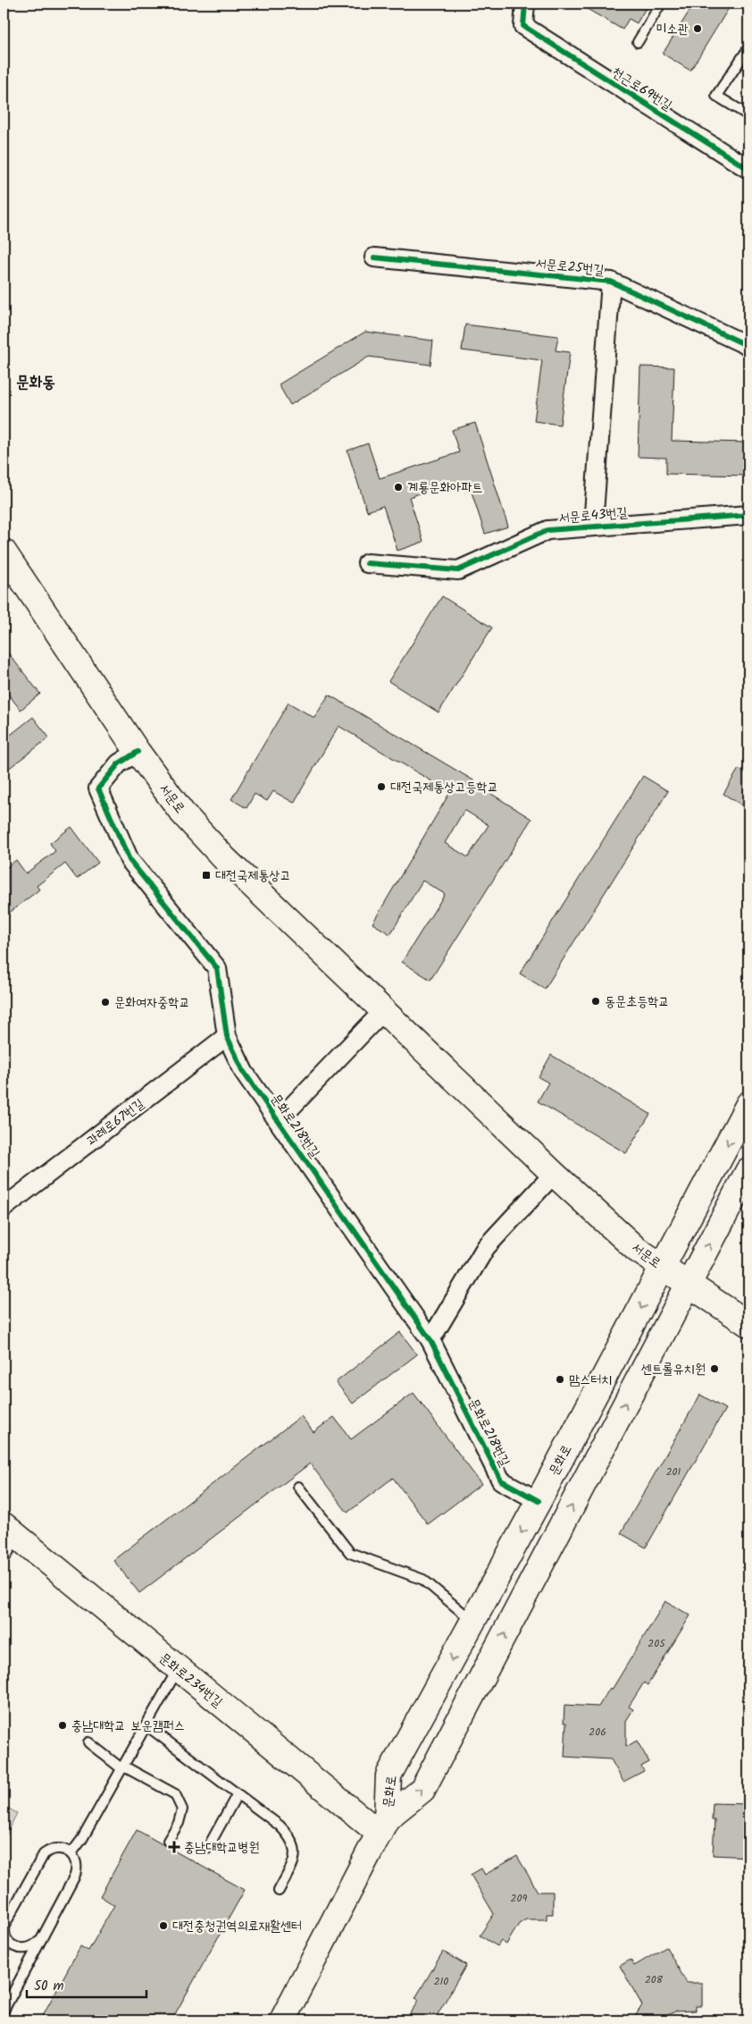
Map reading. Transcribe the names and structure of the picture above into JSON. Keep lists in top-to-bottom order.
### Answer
{
  "streets": {
    "main road": ["서문로", "문화로", "문화로234번길"],
    "street": [
      "천근로69번길",
      "서문로25번길",
      "서문로43번길",
      "과례로67번길",
      "문화로218번길"
    ]
  },
  "crossings": [
    ["서문로", "문화로218번길"],
    ["서문로", "문화로"],
    ["과례로67번길", "문화로218번길"],
    ["문화로218번길", "문화로"],
    ["문화로", "문화로234번길"]
  ],
  "districts": ["문화동"],
  "places": {
    "other": [
      "미소관",
      "계룡문화아파트",
      "대전국제통상고등학교",
      "동문초등학교",
      "문화여자중학교",
      "센트롤유치원",
      "맘스터치",
      "충남대학교 보운캠퍼스",
      "대전충청권역의료재활센터"
    ],
    "transit": ["대전국제통상고"],
    "health": ["충남대학교병원"]
  },
  "house_numbers": [
    "201",
    "205",
    "206",
    "209",
    "208",
    "210"
  ],
  "scale_bar": "50 m"
}
